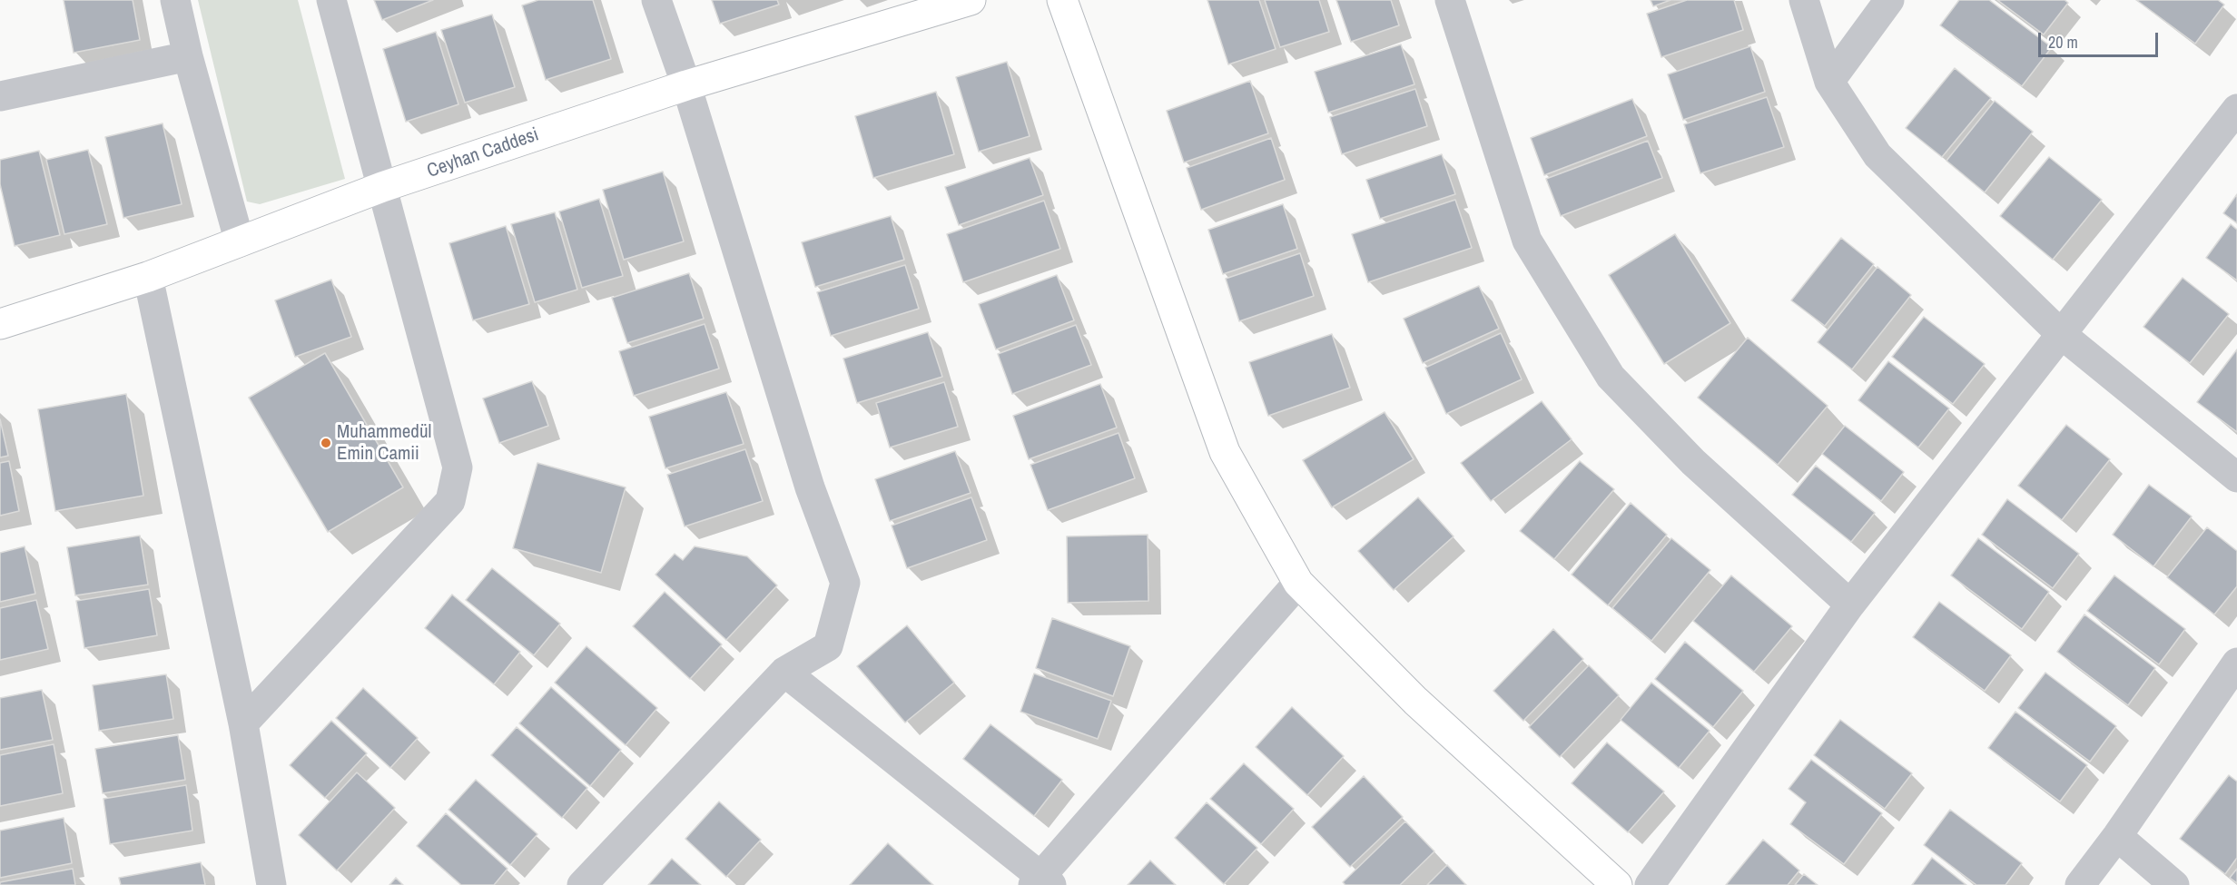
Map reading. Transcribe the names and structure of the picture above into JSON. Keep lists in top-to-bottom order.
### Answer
{
  "streets": {
    "main road": ["Ceyhan Caddesi"]
  },
  "places": ["Muhammedül Emin Camii"],
  "scale_bar": "20 m"
}
